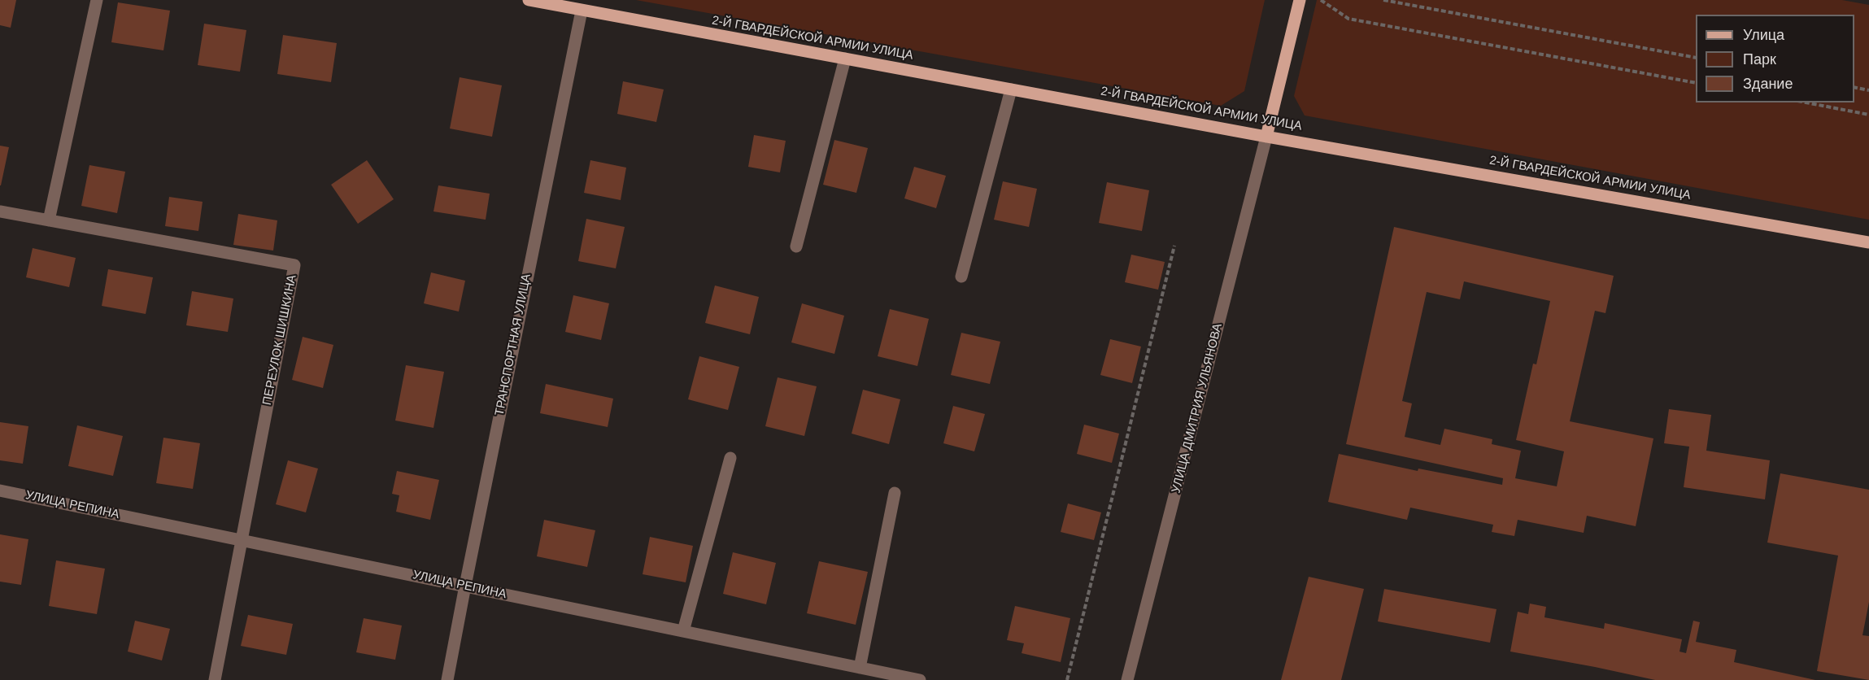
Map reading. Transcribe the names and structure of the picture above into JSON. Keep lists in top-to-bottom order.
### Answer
{
  "streets": {
    "main road": ["2-Й ГВАРДЕЙСКОЙ АРМИИ УЛИЦА"],
    "street": [
      "ПЕРЕУЛОК ШИШКИНА",
      "ТРАНСПОРТНАЯ УЛИЦА",
      "УЛИЦА ДМИТРИЯ УЛЬЯНОВА",
      "УЛИЦА РЕПИНА"
    ]
  },
  "crossings": [
    ["2-Й ГВАРДЕЙСКОЙ АРМИИ УЛИЦА", "ТРАНСПОРТНАЯ УЛИЦА"],
    ["2-Й ГВАРДЕЙСКОЙ АРМИИ УЛИЦА", "УЛИЦА ДМИТРИЯ УЛЬЯНОВА"],
    ["ПЕРЕУЛОК ШИШКИНА", "УЛИЦА РЕПИНА"],
    ["ТРАНСПОРТНАЯ УЛИЦА", "УЛИЦА РЕПИНА"]
  ],
  "legend": ["Улица", "Парк", "Здание"]
}
